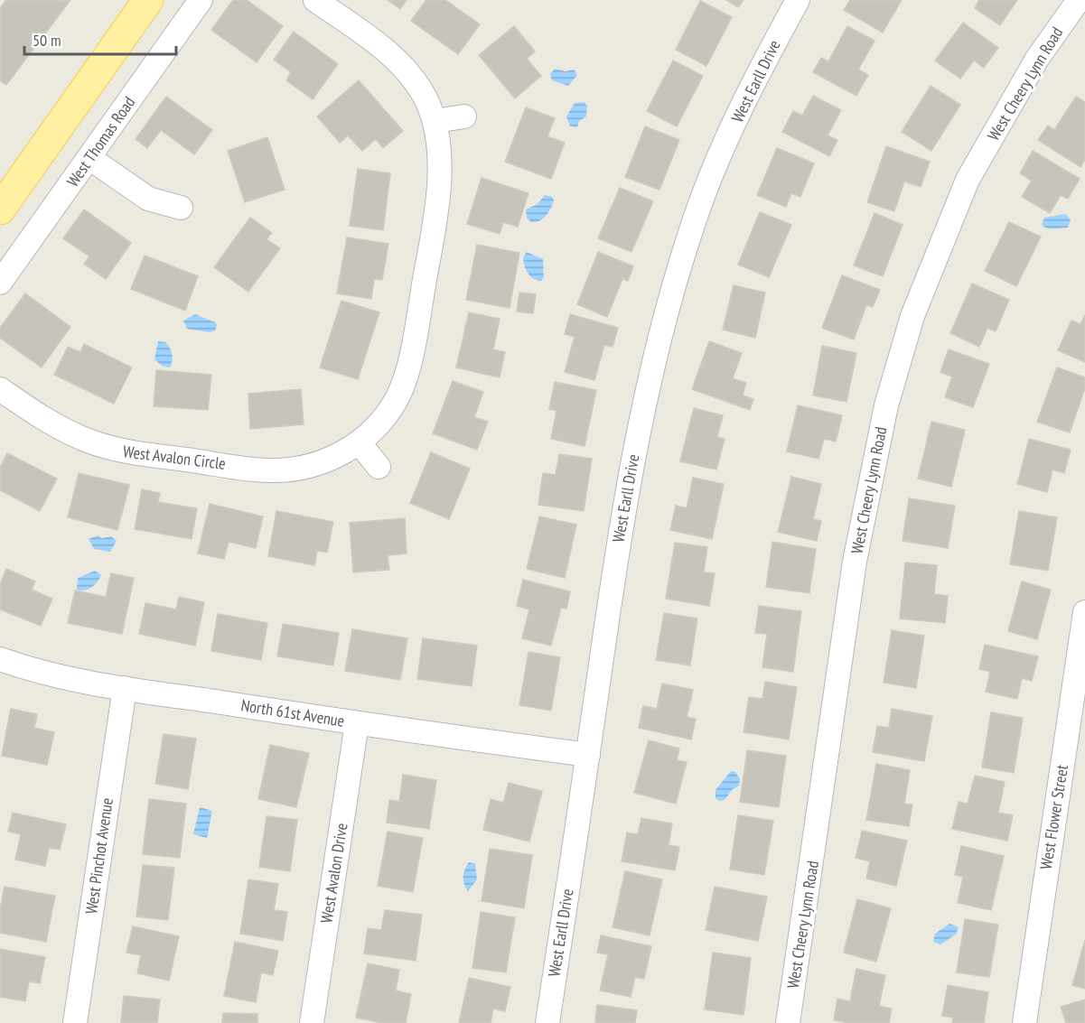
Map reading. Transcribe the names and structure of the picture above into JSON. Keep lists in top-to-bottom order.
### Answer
{
  "streets": {
    "street": [
      "West Earll Drive",
      "West Cheery Lynn Road",
      "West Thomas Road",
      "West Avalon Circle",
      "North 61st Avenue",
      "West Flower Street",
      "West Pinchot Avenue",
      "West Avalon Drive"
    ]
  },
  "crossings": [
    ["West Earll Drive", "North 61st Avenue"],
    ["North 61st Avenue", "West Pinchot Avenue"],
    ["North 61st Avenue", "West Avalon Drive"]
  ],
  "scale_bar": "50 m"
}
